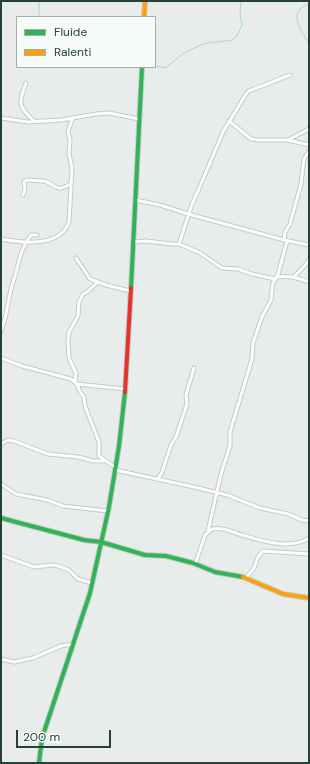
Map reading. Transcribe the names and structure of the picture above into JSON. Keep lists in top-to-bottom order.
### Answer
{
  "legend": ["Fluide", "Ralenti"],
  "scale_bar": "200 m"
}
